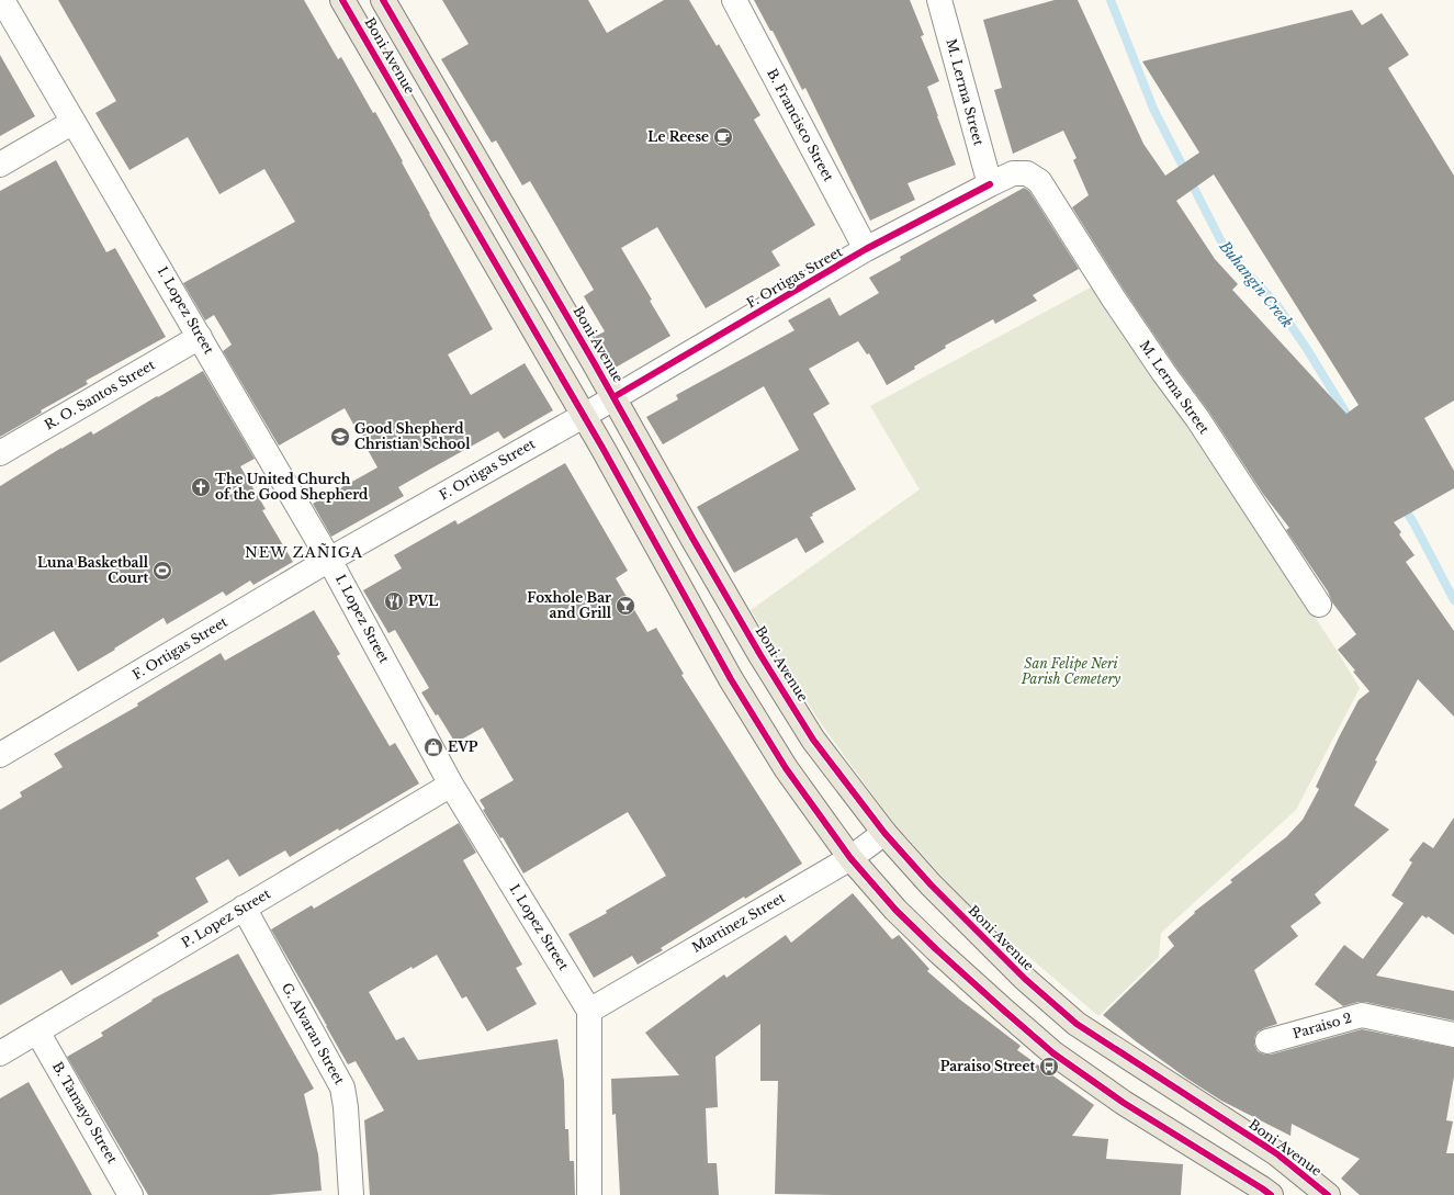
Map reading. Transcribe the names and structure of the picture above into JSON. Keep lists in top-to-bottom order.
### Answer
{
  "streets": {
    "main road": ["Boni Avenue"],
    "street": [
      "M. Lerma Street",
      "B. Francisco Street",
      "F. Ortigas Street",
      "I. Lopez Street",
      "R. O. Santos Street",
      "P. Lopez Street",
      "Martinez Street",
      "Paraiso 2",
      "G. Alvaran Street",
      "B. Tamayo Street"
    ]
  },
  "crossings": [
    ["Boni Avenue", "F. Ortigas Street"],
    ["Boni Avenue", "Martinez Street"],
    ["M. Lerma Street", "F. Ortigas Street"],
    ["B. Francisco Street", "F. Ortigas Street"],
    ["F. Ortigas Street", "I. Lopez Street"],
    ["I. Lopez Street", "R. O. Santos Street"],
    ["I. Lopez Street", "P. Lopez Street"],
    ["I. Lopez Street", "Martinez Street"],
    ["P. Lopez Street", "G. Alvaran Street"],
    ["P. Lopez Street", "B. Tamayo Street"]
  ],
  "districts": ["NEW ZAÑIGA"],
  "water": ["Buhangin Creek"],
  "parks": ["San Felipe Neri Parish Cemetery"],
  "places": {
    "cafe": ["Le Reese"],
    "school or university": ["Good Shepherd Christian School"],
    "church": ["The United Church of the Good Shepherd"],
    "sports": ["Luna Basketball Court"],
    "restaurant": ["PVL"],
    "bar": ["Foxhole Bar and Grill"],
    "shop": ["EVP"],
    "bus stop": ["Paraiso Street"]
  }
}
